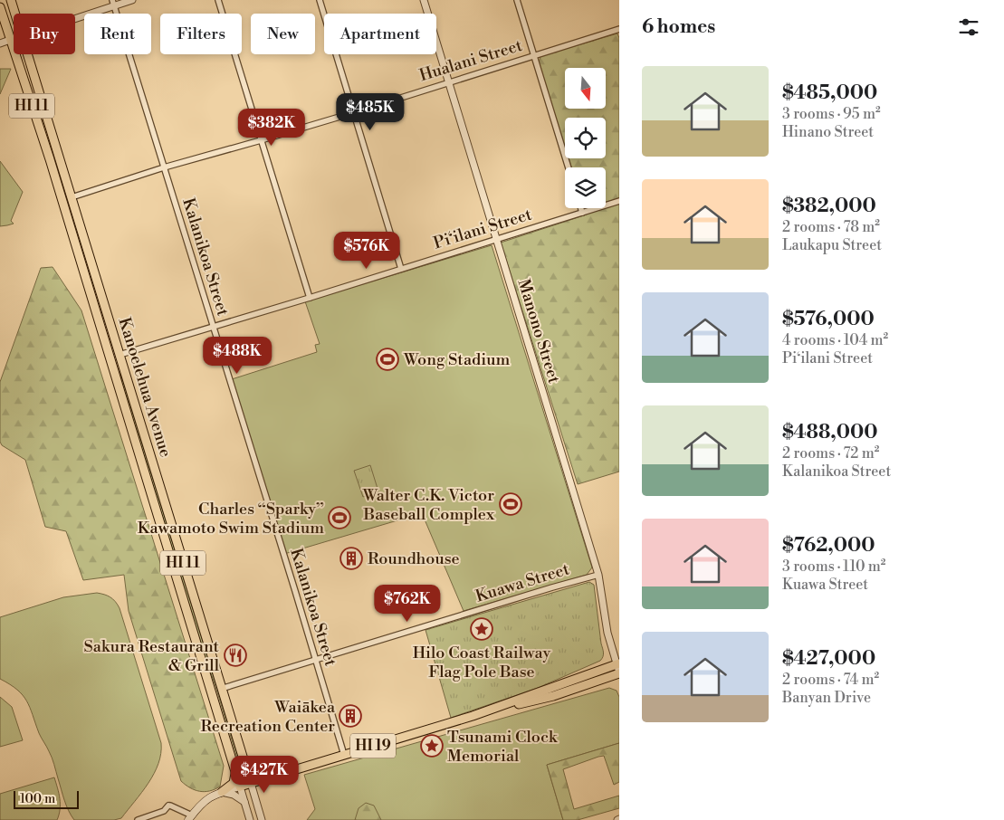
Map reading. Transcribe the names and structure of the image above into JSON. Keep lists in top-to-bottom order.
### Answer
{
  "streets": {
    "main road": ["HI 11", "Kanoelehua Avenue", "HI 19"],
    "street": [
      "Hualani Street",
      "Pi‘ilani Street",
      "Kalanikoa Street",
      "Manono Street",
      "Kuawa Street"
    ]
  },
  "crossings": [
    ["Hualani Street", "Kalanikoa Street"],
    ["Hualani Street", "Manono Street"],
    ["Hualani Street", "Kanoelehua Avenue"],
    ["Pi‘ilani Street", "Kalanikoa Street"],
    ["Pi‘ilani Street", "Manono Street"],
    ["Pi‘ilani Street", "Kanoelehua Avenue"],
    ["Kalanikoa Street", "Kuawa Street"],
    ["Kalanikoa Street", "HI 19"],
    ["Manono Street", "Kuawa Street"],
    ["Manono Street", "HI 19"],
    ["Kanoelehua Avenue", "Kuawa Street"],
    ["Kanoelehua Avenue", "HI 19"]
  ],
  "places": {
    "sports": ["Wong Stadium", "Walter C.K. Victor Baseball Complex", "Charles “Sparky” Kawamoto Swim Stadium"],
    "building": ["Roundhouse", "Waiākea Recreation Center"],
    "place": ["Hilo Coast Railway Flag Pole Base", "Tsunami Clock Memorial"],
    "restaurant": ["Sakura Restaurant & Grill"]
  },
  "scale_bar": "100 m",
  "north": "bottom",
  "page": {
    "heading": "6 homes",
    "chip": [
      "Buy",
      "Rent",
      "Filters",
      "New",
      "Apartment"
    ],
    "list": [
      {
        "name": "$485,000",
        "note": "3 rooms · 95 m² · Hinano Street"
      },
      {
        "name": "$382,000",
        "note": "2 rooms · 78 m² · Laukapu Street"
      },
      {
        "name": "$576,000",
        "note": "4 rooms · 104 m² · Pi‘ilani Street"
      },
      {
        "name": "$488,000",
        "note": "2 rooms · 72 m² · Kalanikoa Street"
      },
      {
        "name": "$762,000",
        "note": "3 rooms · 110 m² · Kuawa Street"
      },
      {
        "name": "$427,000",
        "note": "2 rooms · 74 m² · Banyan Drive"
      }
    ],
    "price": [
      "$485K",
      "$382K",
      "$576K",
      "$488K",
      "$762K",
      "$427K"
    ],
    "scale": "100 m"
  }
}
